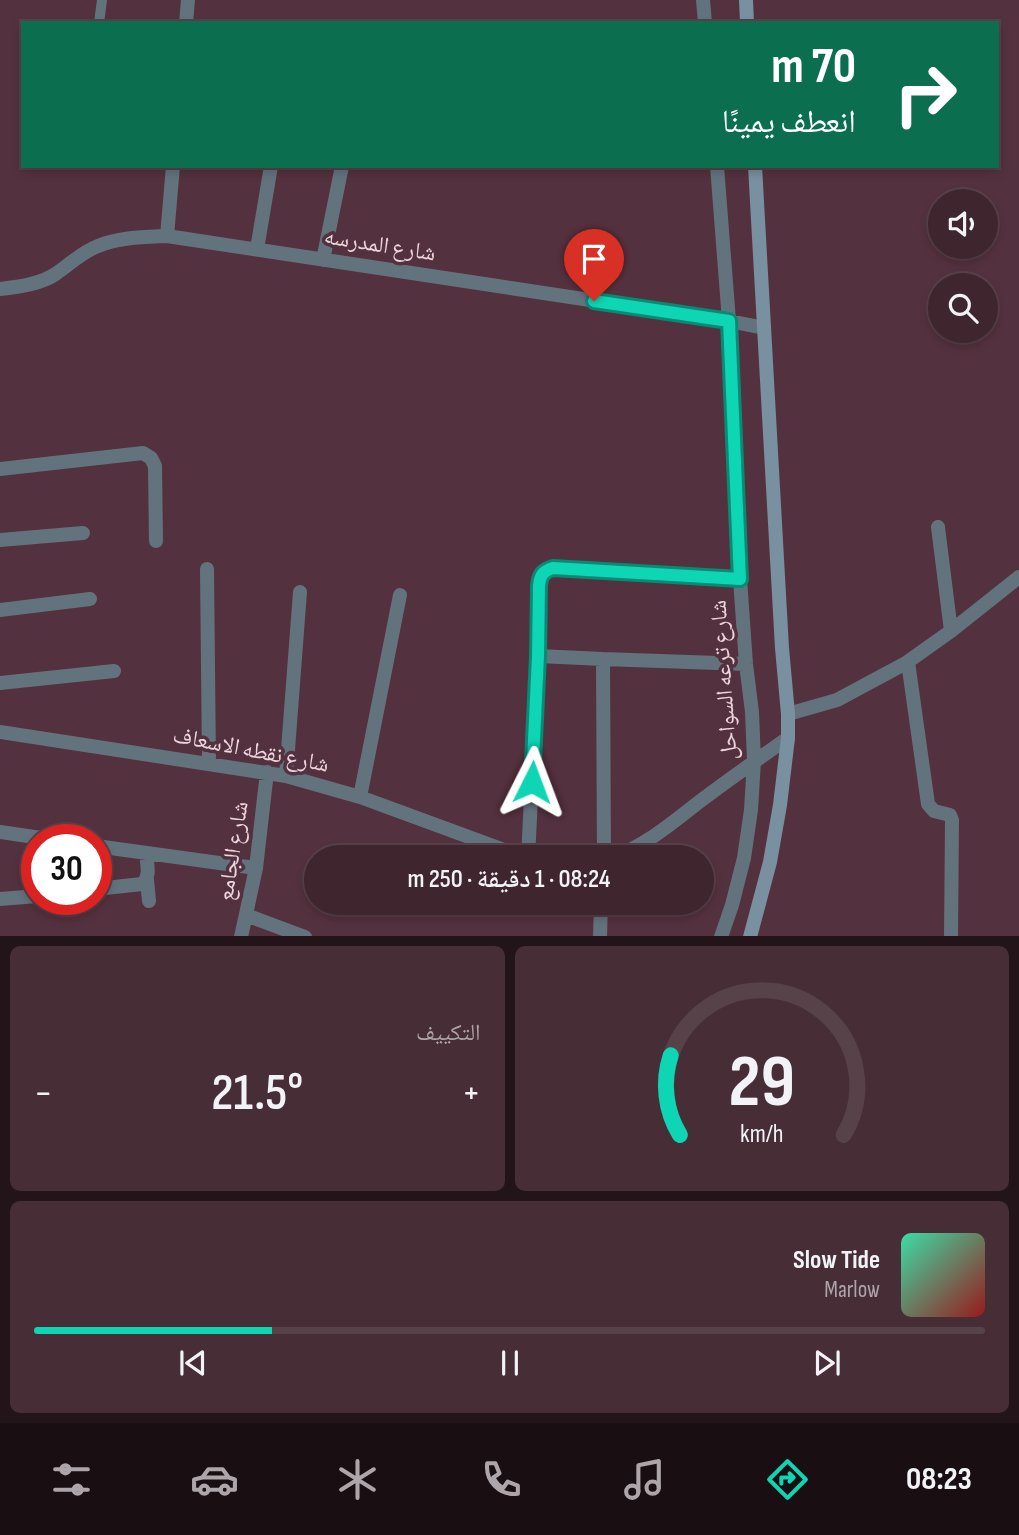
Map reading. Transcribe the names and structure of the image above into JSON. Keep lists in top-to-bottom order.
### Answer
{
  "streets": {
    "street": [
      "شارع المدرسه",
      "شارع ترعه السواحل",
      "شارع نقطه الاسعاف",
      "شارع الجامع"
    ]
  },
  "crossings": [
    ["شارع المدرسه", "شارع ترعه السواحل"],
    ["شارع نقطه الاسعاف", "شارع الجامع"]
  ],
  "page": {
    "turn": ["70 m", "انعطف يمينًا"],
    "limit": "30",
    "trip": "08:24 · 1 دقيقة · 250 m",
    "tile": "التكييف",
    "heat": ["−", "21.5°", "+"],
    "song": ["Slow Tide", "Marlow"],
    "tabs": "08:23",
    "gauge": ["29", "km/h"]
  }
}
